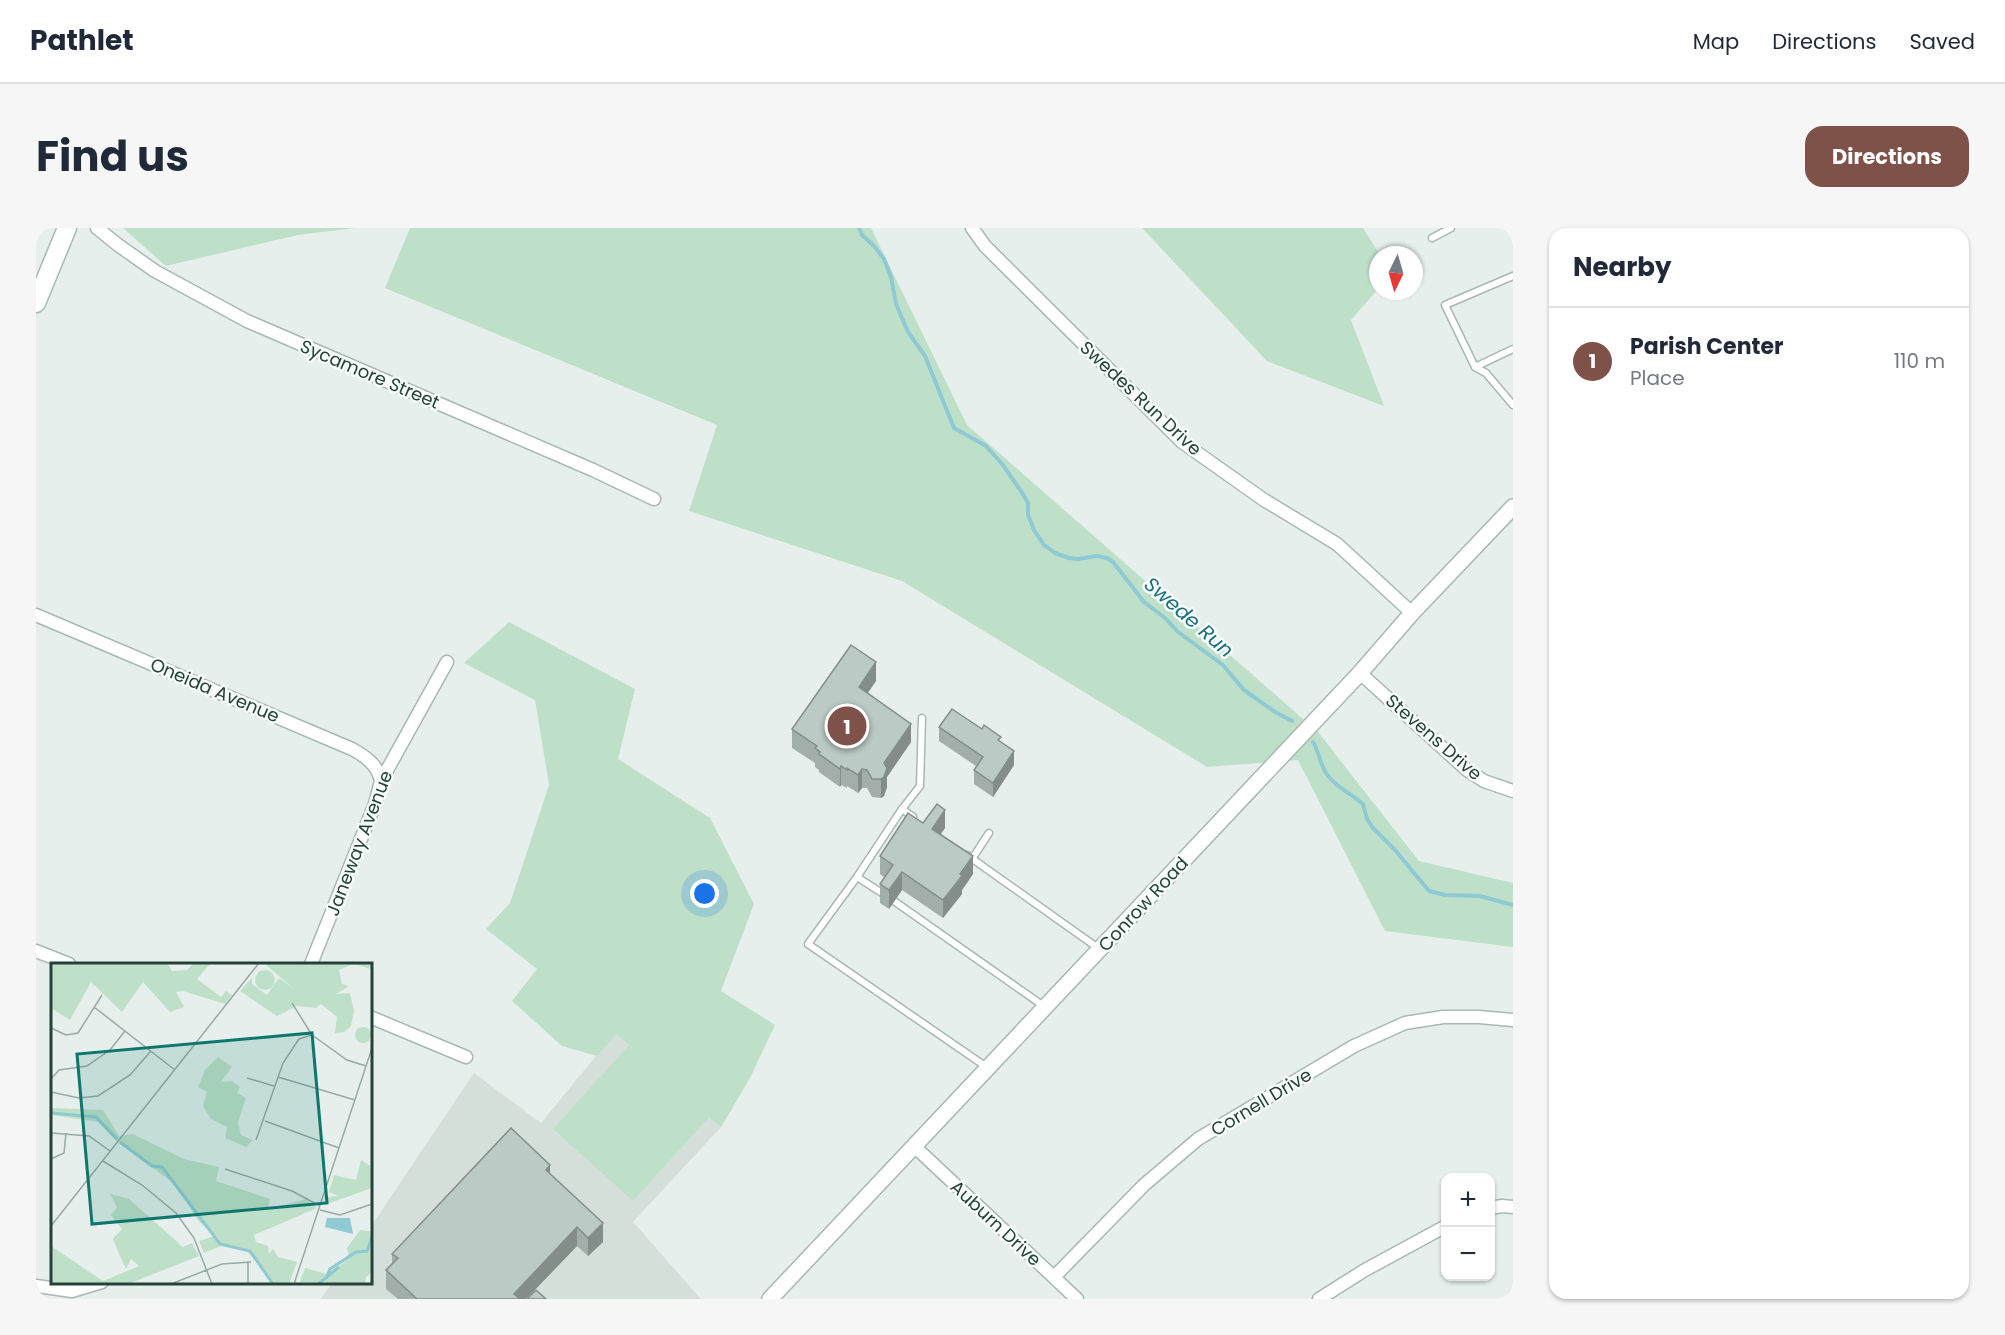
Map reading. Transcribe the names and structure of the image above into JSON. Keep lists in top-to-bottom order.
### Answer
{
  "streets": {
    "street": [
      "Sycamore Street",
      "Swedes Run Drive",
      "Oneida Avenue",
      "Stevens Drive",
      "Janeway Avenue",
      "Conrow Road",
      "Cornell Drive",
      "Auburn Drive"
    ]
  },
  "crossings": [
    ["Swedes Run Drive", "Conrow Road"],
    ["Oneida Avenue", "Janeway Avenue"],
    ["Stevens Drive", "Conrow Road"],
    ["Conrow Road", "Auburn Drive"],
    ["Cornell Drive", "Auburn Drive"]
  ],
  "water": ["Swede Run"],
  "north": "bottom",
  "page": {
    "header": "Pathlet",
    "nav": ["Map", "Directions", "Saved"],
    "title": "Find us",
    "buttons": "Directions",
    "heading": "Nearby",
    "list": [
      {
        "mark": "1",
        "name": "Parish Center",
        "note": "Place",
        "value": "110 m"
      }
    ],
    "pins": "1",
    "map_buttons": ["+", "−"]
  }
}
